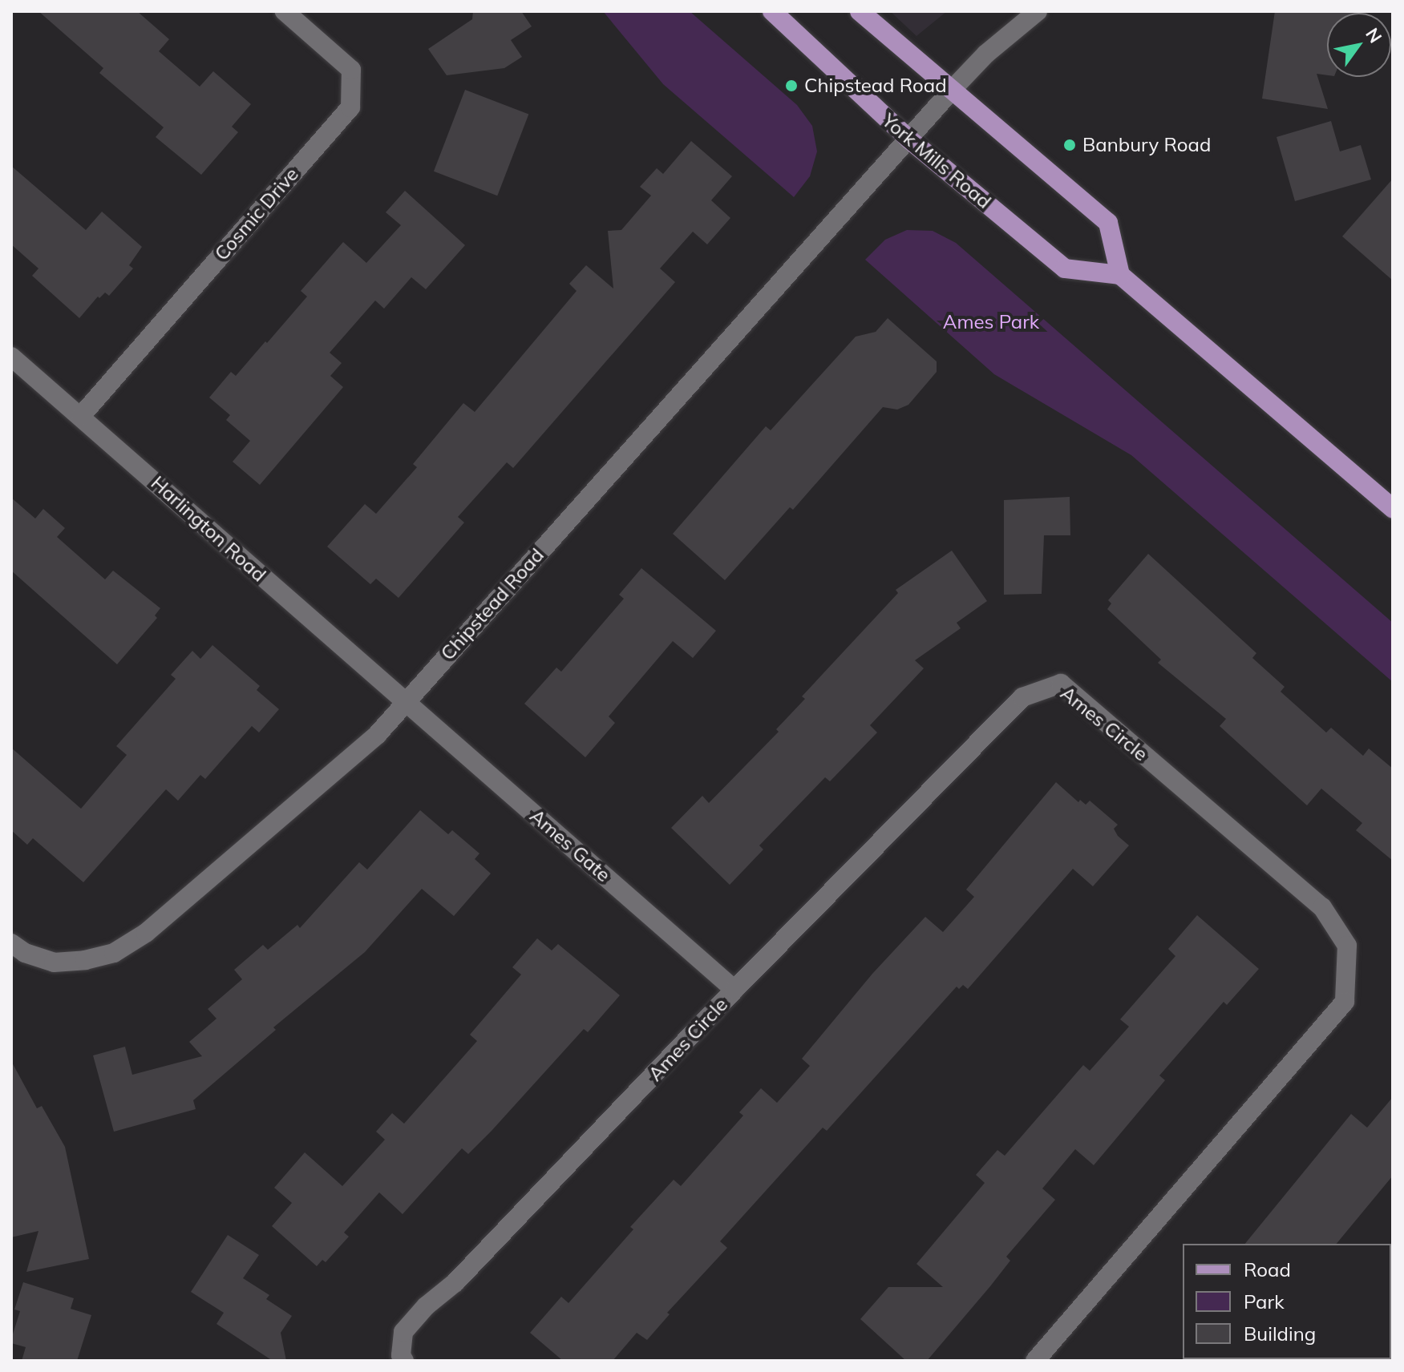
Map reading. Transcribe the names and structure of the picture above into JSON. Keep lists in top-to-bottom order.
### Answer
{
  "streets": {
    "main road": ["York Mills Road"],
    "street": [
      "Cosmic Drive",
      "Harlington Road",
      "Chipstead Road",
      "Ames Circle",
      "Ames Gate"
    ]
  },
  "crossings": [
    ["York Mills Road", "Chipstead Road"],
    ["Cosmic Drive", "Harlington Road"],
    ["Harlington Road", "Chipstead Road"],
    ["Harlington Road", "Ames Gate"],
    ["Chipstead Road", "Ames Gate"],
    ["Ames Circle", "Ames Gate"]
  ],
  "parks": ["Ames Park"],
  "places": ["Chipstead Road", "Banbury Road"],
  "legend": ["Road", "Park", "Building"],
  "north": "top right"
}
